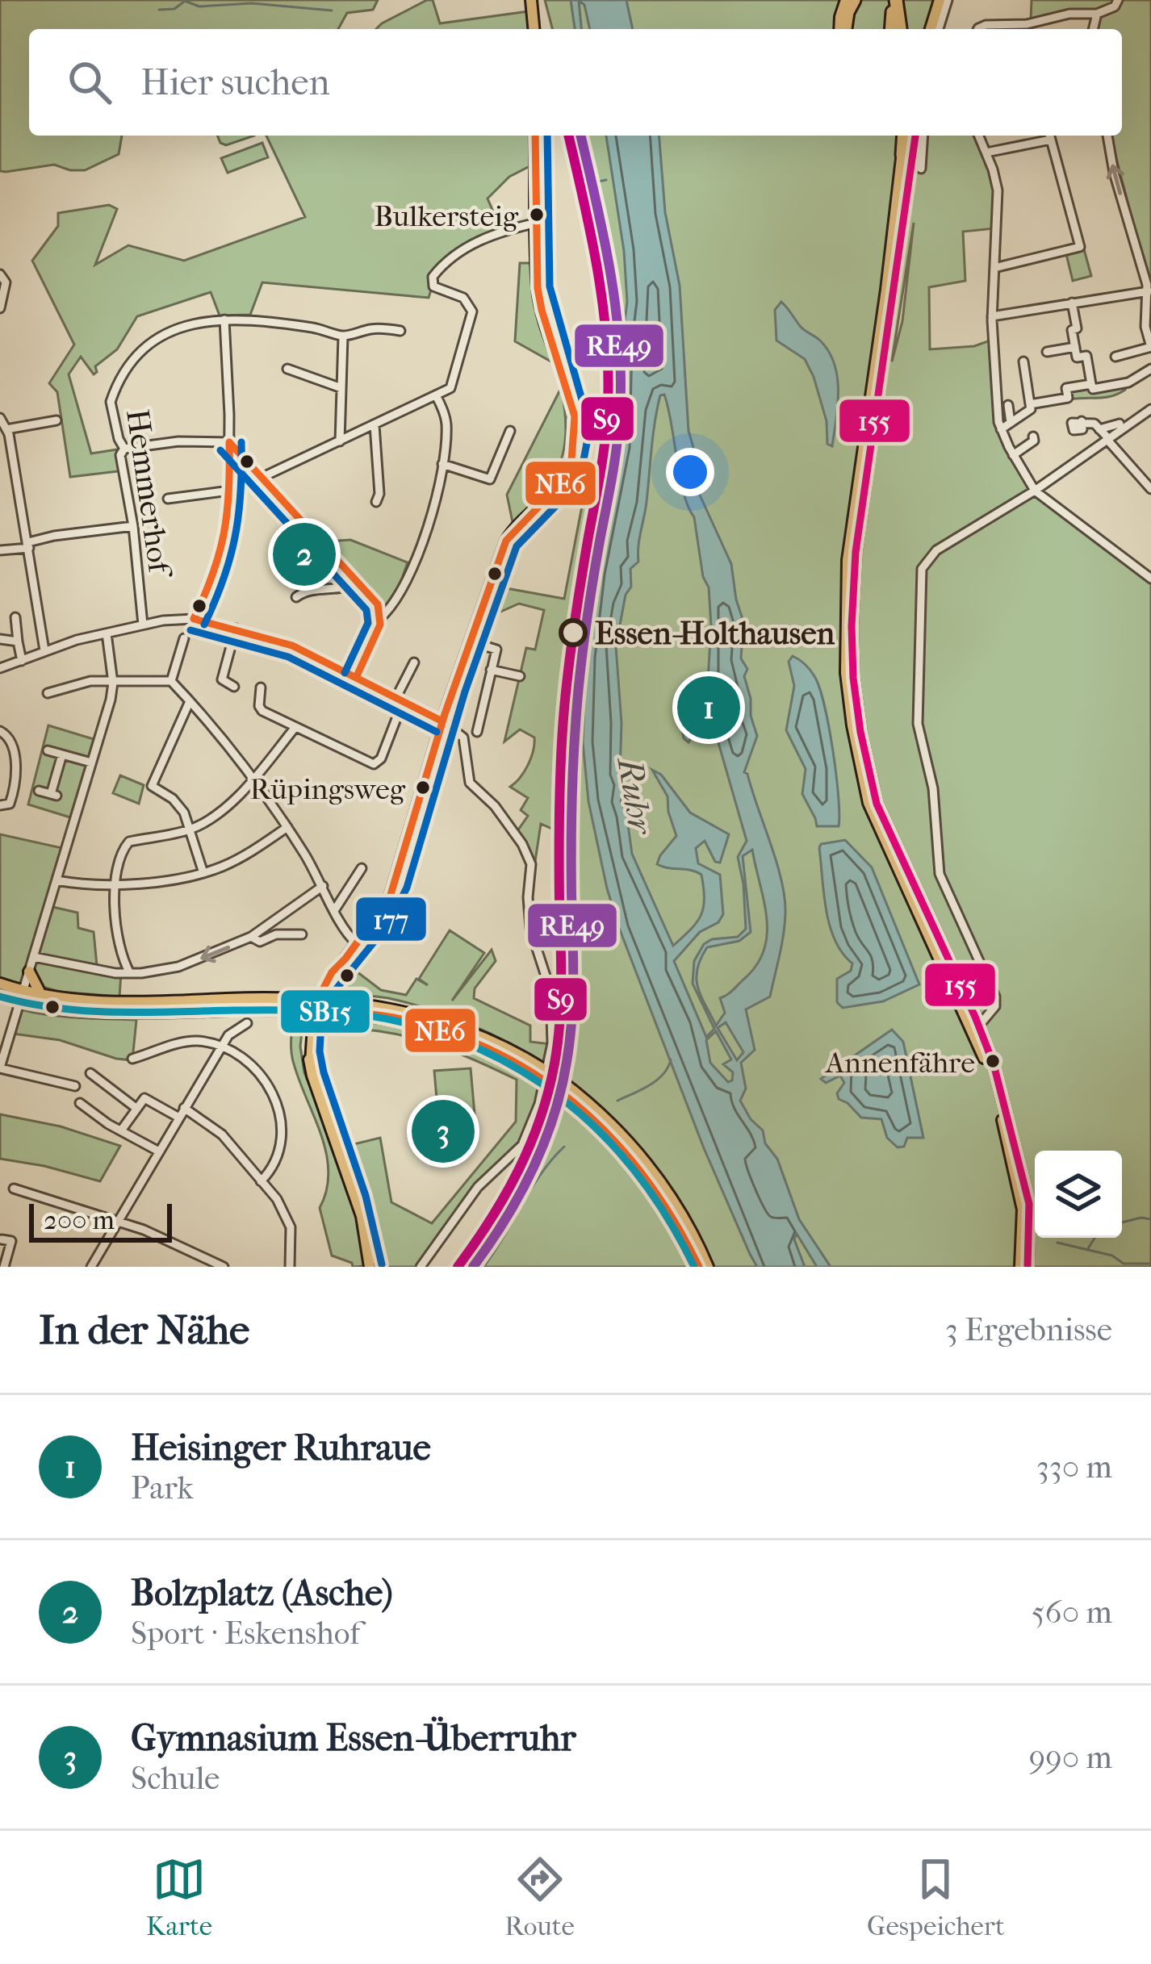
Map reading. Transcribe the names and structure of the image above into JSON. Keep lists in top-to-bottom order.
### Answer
{
  "streets": {
    "street": ["Hemmerhof"]
  },
  "water": ["Ruhr"],
  "places": [
    "Bulkersteig",
    "Essen-Holthausen",
    "Rüpingsweg",
    "Annenfähre"
  ],
  "lines": [
    "transit line S9",
    "transit line RE49",
    "transit line NE6",
    "transit line 177",
    "transit line 155",
    "transit line SB15"
  ],
  "scale_bar": "200 m",
  "page": {
    "search": "Hier suchen",
    "pins": ["2", "1", "3"],
    "scale": "200 m",
    "heading": ["In der Nähe", "3 Ergebnisse"],
    "list": [
      {
        "mark": "1",
        "name": "Heisinger Ruhraue",
        "note": "Park",
        "value": "330 m"
      },
      {
        "mark": "2",
        "name": "Bolzplatz (Asche)",
        "note": "Sport · Eskenshof",
        "value": "560 m"
      },
      {
        "mark": "3",
        "name": "Gymnasium Essen-Überruhr",
        "note": "Schule",
        "value": "990 m"
      }
    ],
    "nav": ["Karte", "Route", "Gespeichert"]
  }
}
